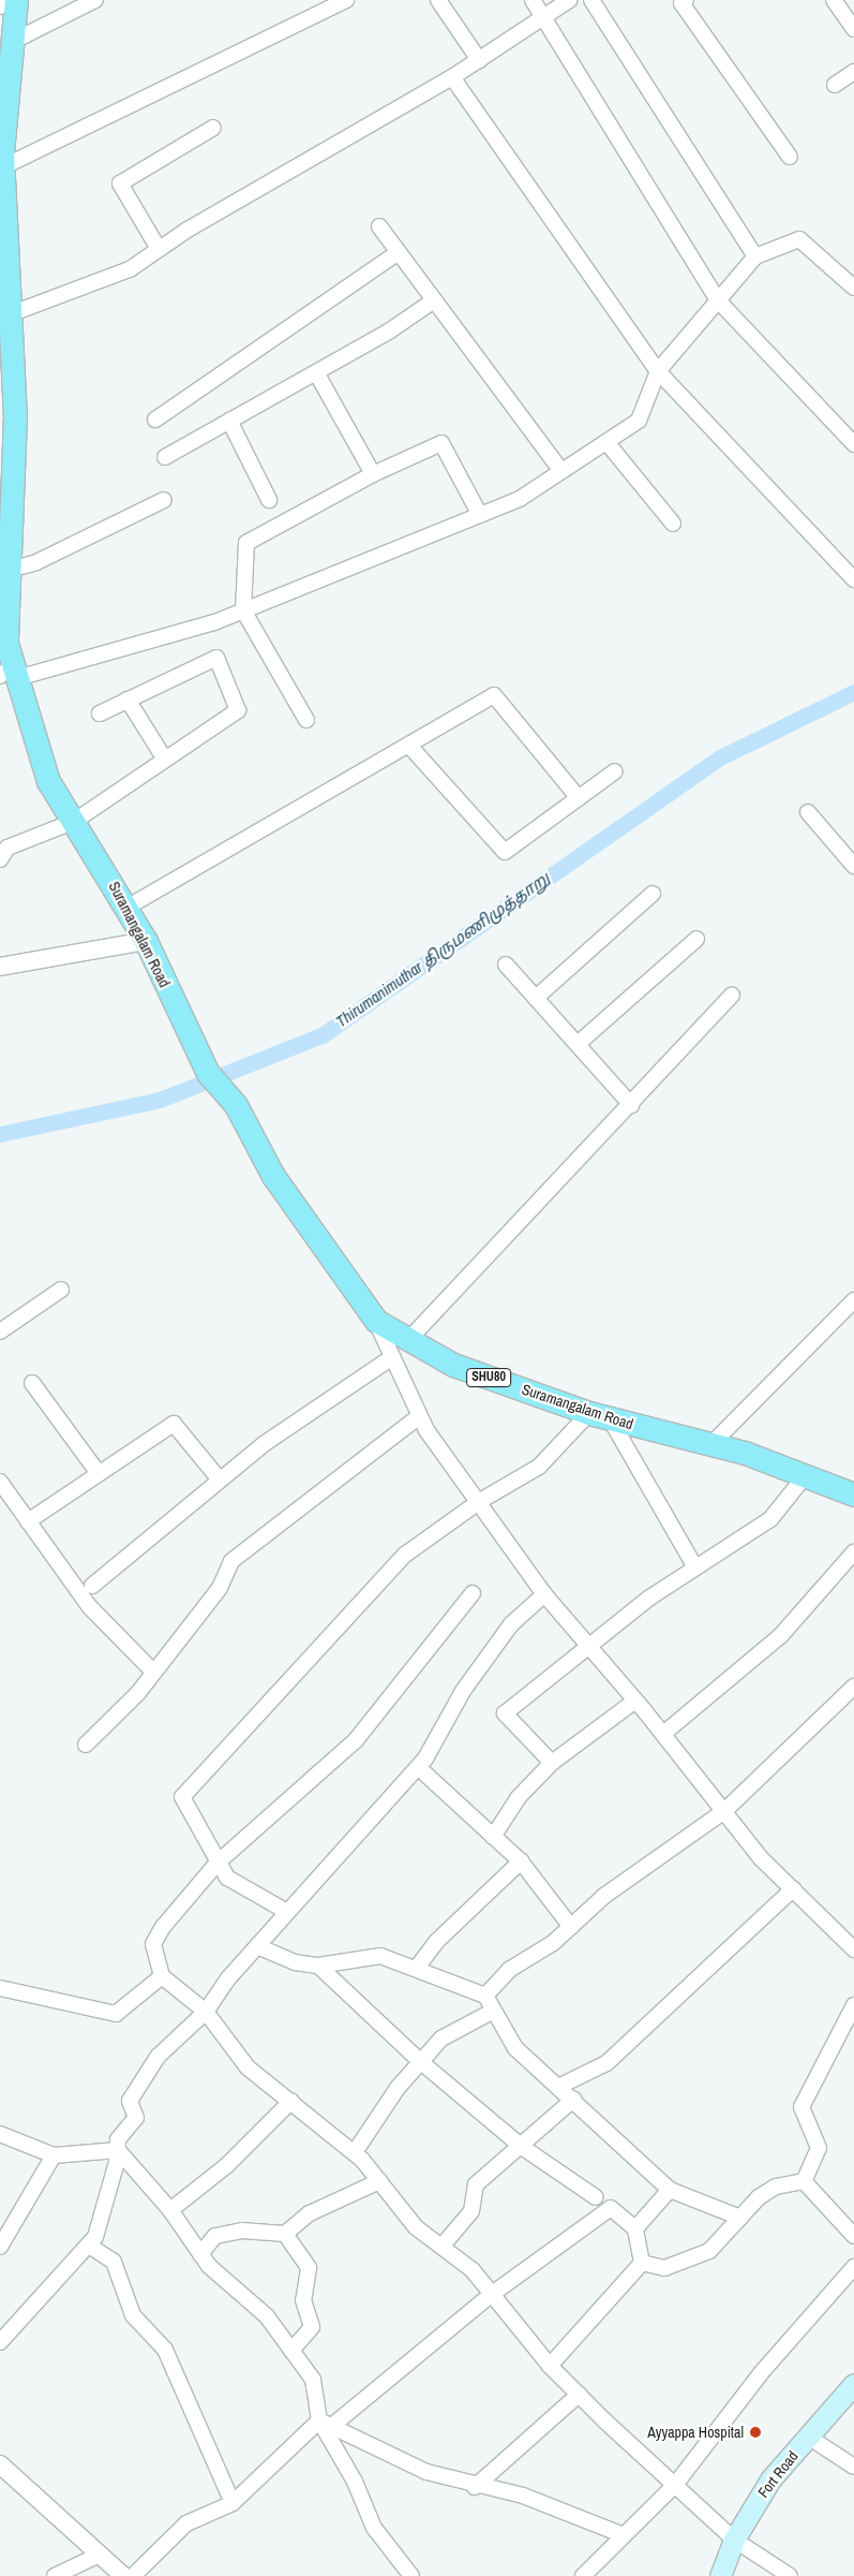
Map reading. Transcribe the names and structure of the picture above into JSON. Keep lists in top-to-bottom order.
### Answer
{
  "streets": {
    "main road": ["Suramangalam Road", "SHU80", "Fort Road"]
  },
  "water": ["Thirumanimuthar திருமணிமுத்தாறு"],
  "places": ["Ayyappa Hospital"]
}
